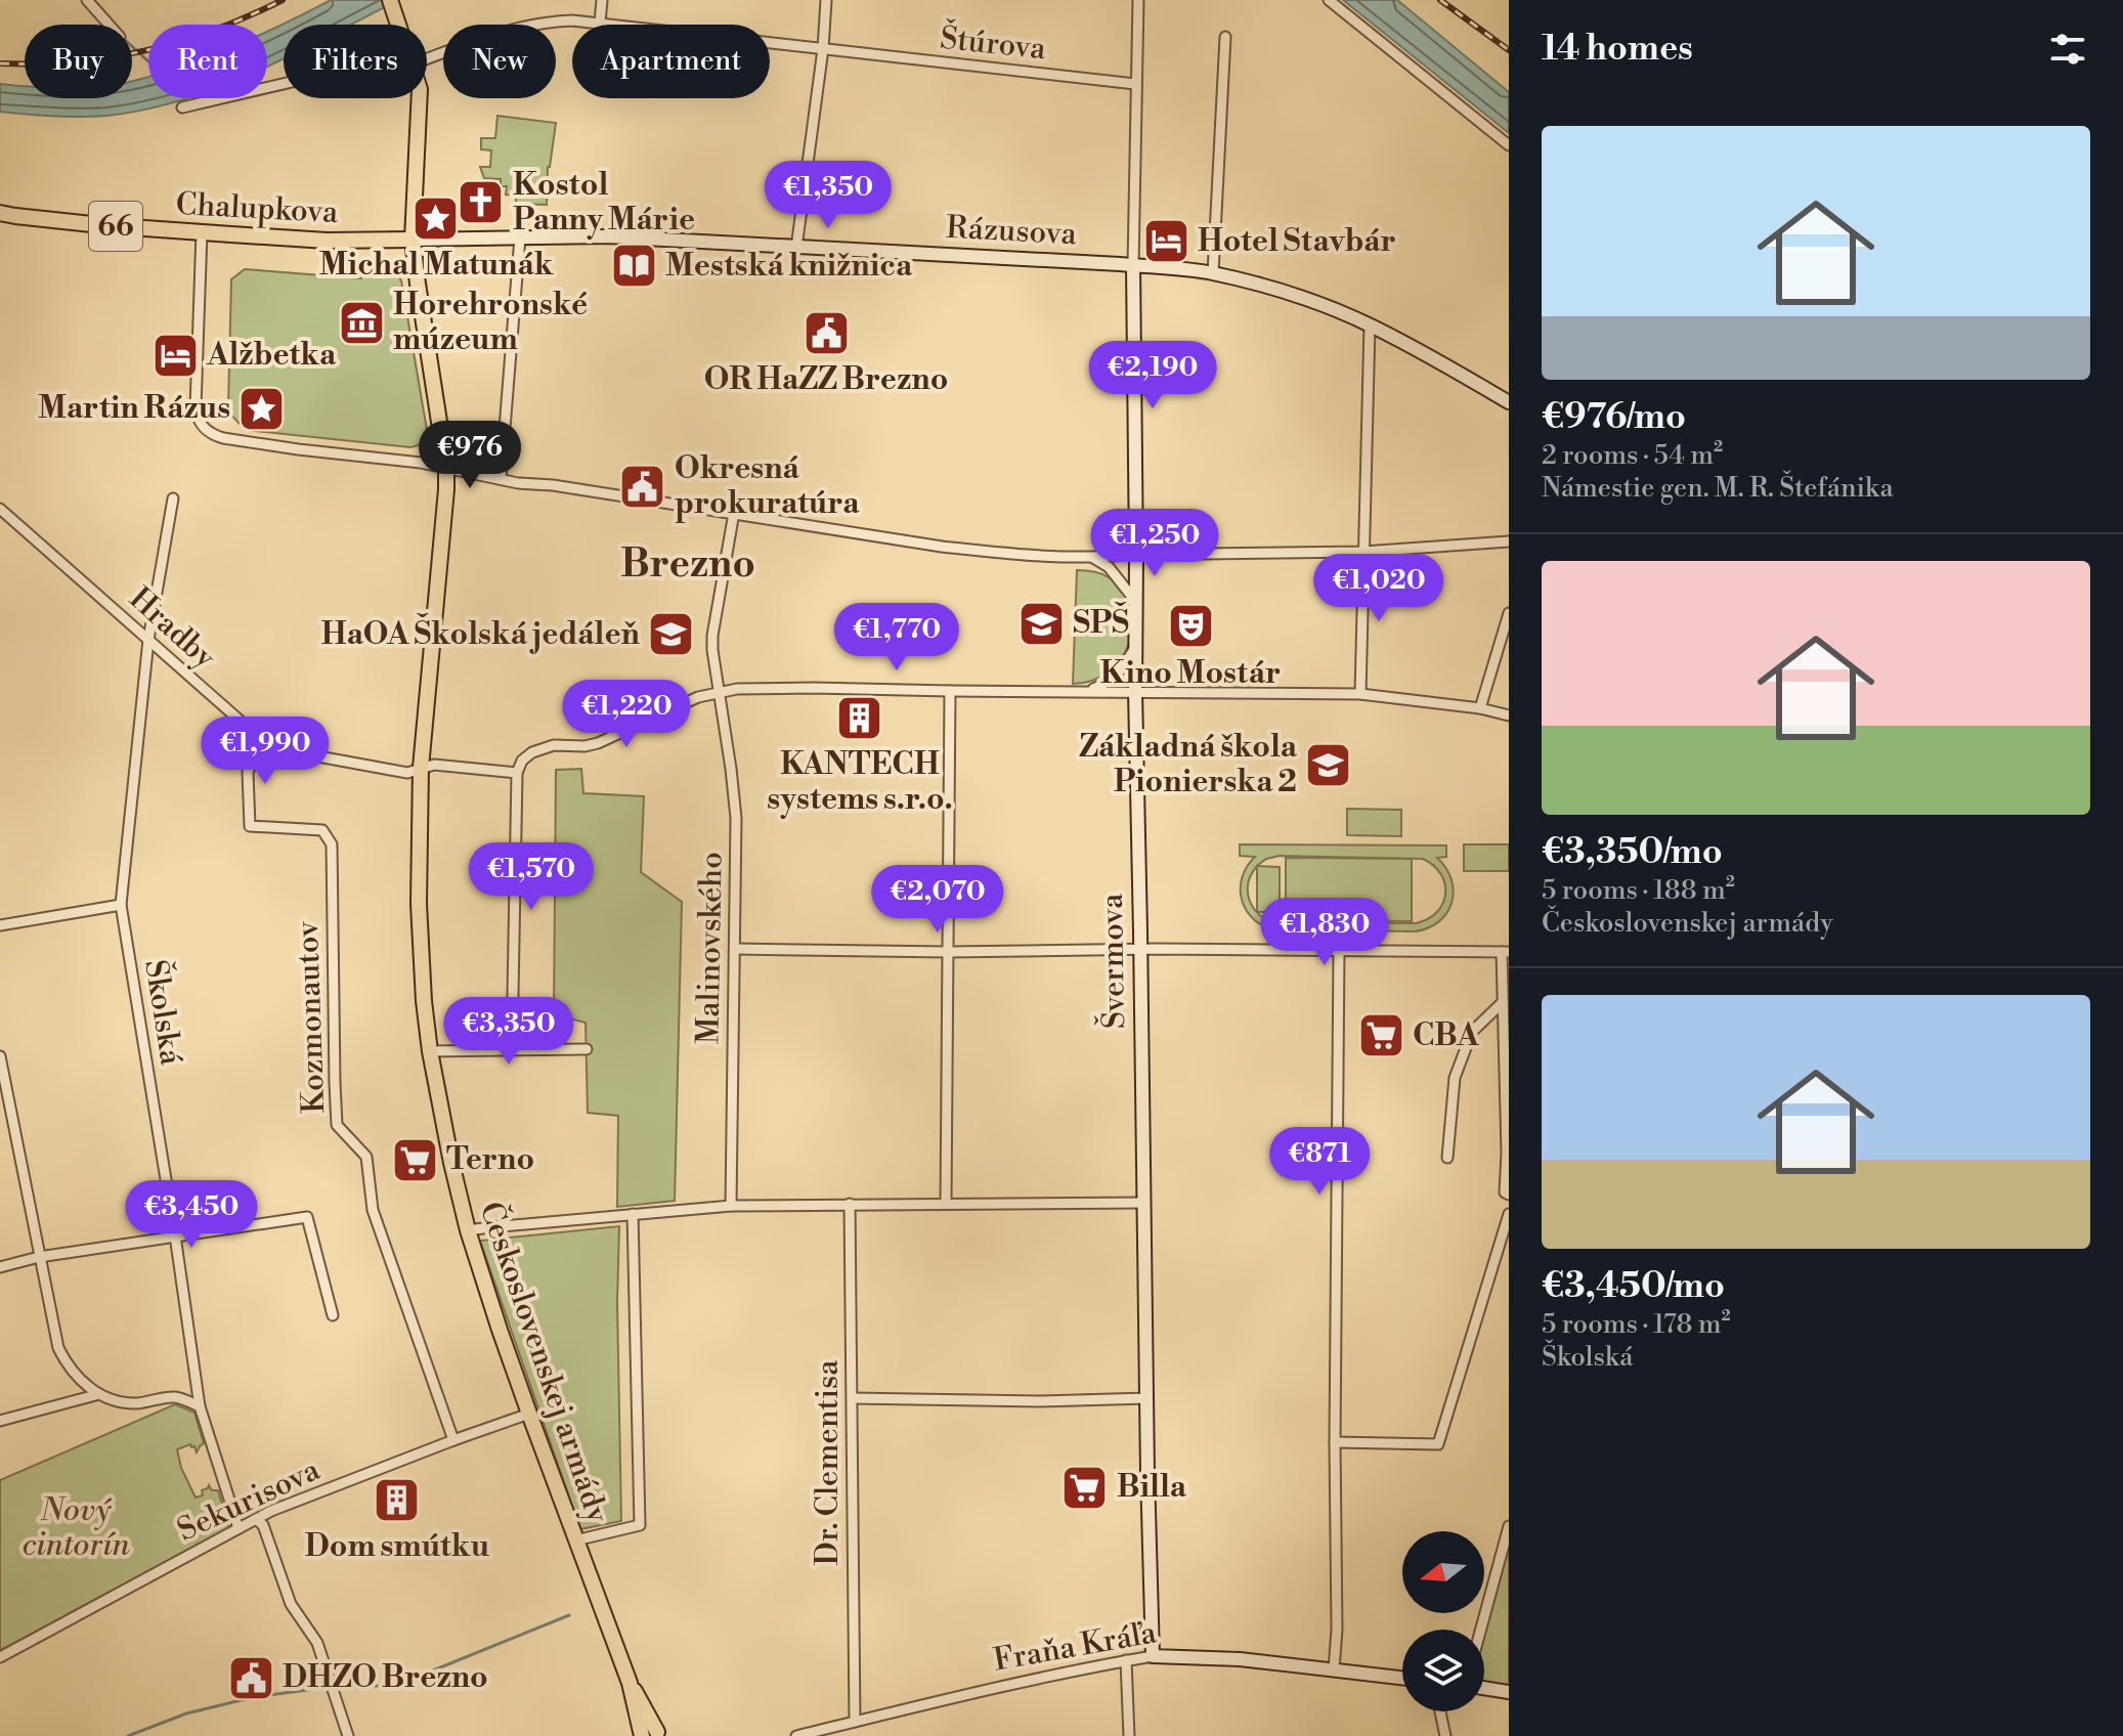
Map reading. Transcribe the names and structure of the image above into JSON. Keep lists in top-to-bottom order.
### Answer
{
  "streets": {
    "main road": ["Chalupkova", "66", "Československej armády"],
    "street": [
      "Štúrova",
      "Rázusova",
      "Hradby",
      "Malinovského",
      "Švermova",
      "Školská",
      "Kozmonautov",
      "Dr. Clementisa",
      "Sekurisova",
      "Fraňa Kráľa"
    ]
  },
  "crossings": [
    ["Chalupkova", "Rázusova"],
    ["Chalupkova", "Československej armády"],
    ["Rázusova", "Švermova"],
    ["Rázusova", "Československej armády"],
    ["Hradby", "Školská"],
    ["Hradby", "Kozmonautov"],
    ["Hradby", "Československej armády"],
    ["Švermova", "Fraňa Kráľa"],
    ["Školská", "Sekurisova"],
    ["Kozmonautov", "Sekurisova"],
    ["Československej armády", "Sekurisova"],
    ["Dr. Clementisa", "Fraňa Kráľa"]
  ],
  "districts": ["Brezno"],
  "parks": ["Nový cintorín"],
  "places": {
    "church": ["Kostol Panny Márie"],
    "place": ["Michal Matunák", "Martin Rázus"],
    "hotel": ["Hotel Stavbár", "Alžbetka"],
    "library": ["Mestská knižnica"],
    "museum": ["Horehronské múzeum"],
    "public building": ["OR HaZZ Brezno", "Okresná prokuratúra", "DHZO Brezno"],
    "school or university": ["SPŠ", "HaOA Školská jedáleň", "Základná škola Pionierska 2"],
    "theatre": ["Kino Mostár"],
    "building": ["KANTECH systems s.r.o.", "Dom smútku"],
    "supermarket": ["CBA", "Terno", "Billa"]
  },
  "north": "left",
  "page": {
    "heading": "14 homes",
    "chip": [
      "Buy",
      "Rent",
      "Filters",
      "New",
      "Apartment"
    ],
    "list": [
      {
        "name": "€976/mo",
        "note": "2 rooms · 54 m² · Námestie gen. M. R. Štefánika"
      },
      {
        "name": "€3,350/mo",
        "note": "5 rooms · 188 m² · Československej armády"
      },
      {
        "name": "€3,450/mo",
        "note": "5 rooms · 178 m² · Školská"
      }
    ],
    "price": [
      "€1,350",
      "€2,190",
      "€976",
      "€1,250",
      "€1,020",
      "€1,770",
      "€1,220",
      "€1,990",
      "€1,570",
      "€2,070",
      "€1,830",
      "€3,350",
      "€871",
      "€3,450"
    ]
  }
}
